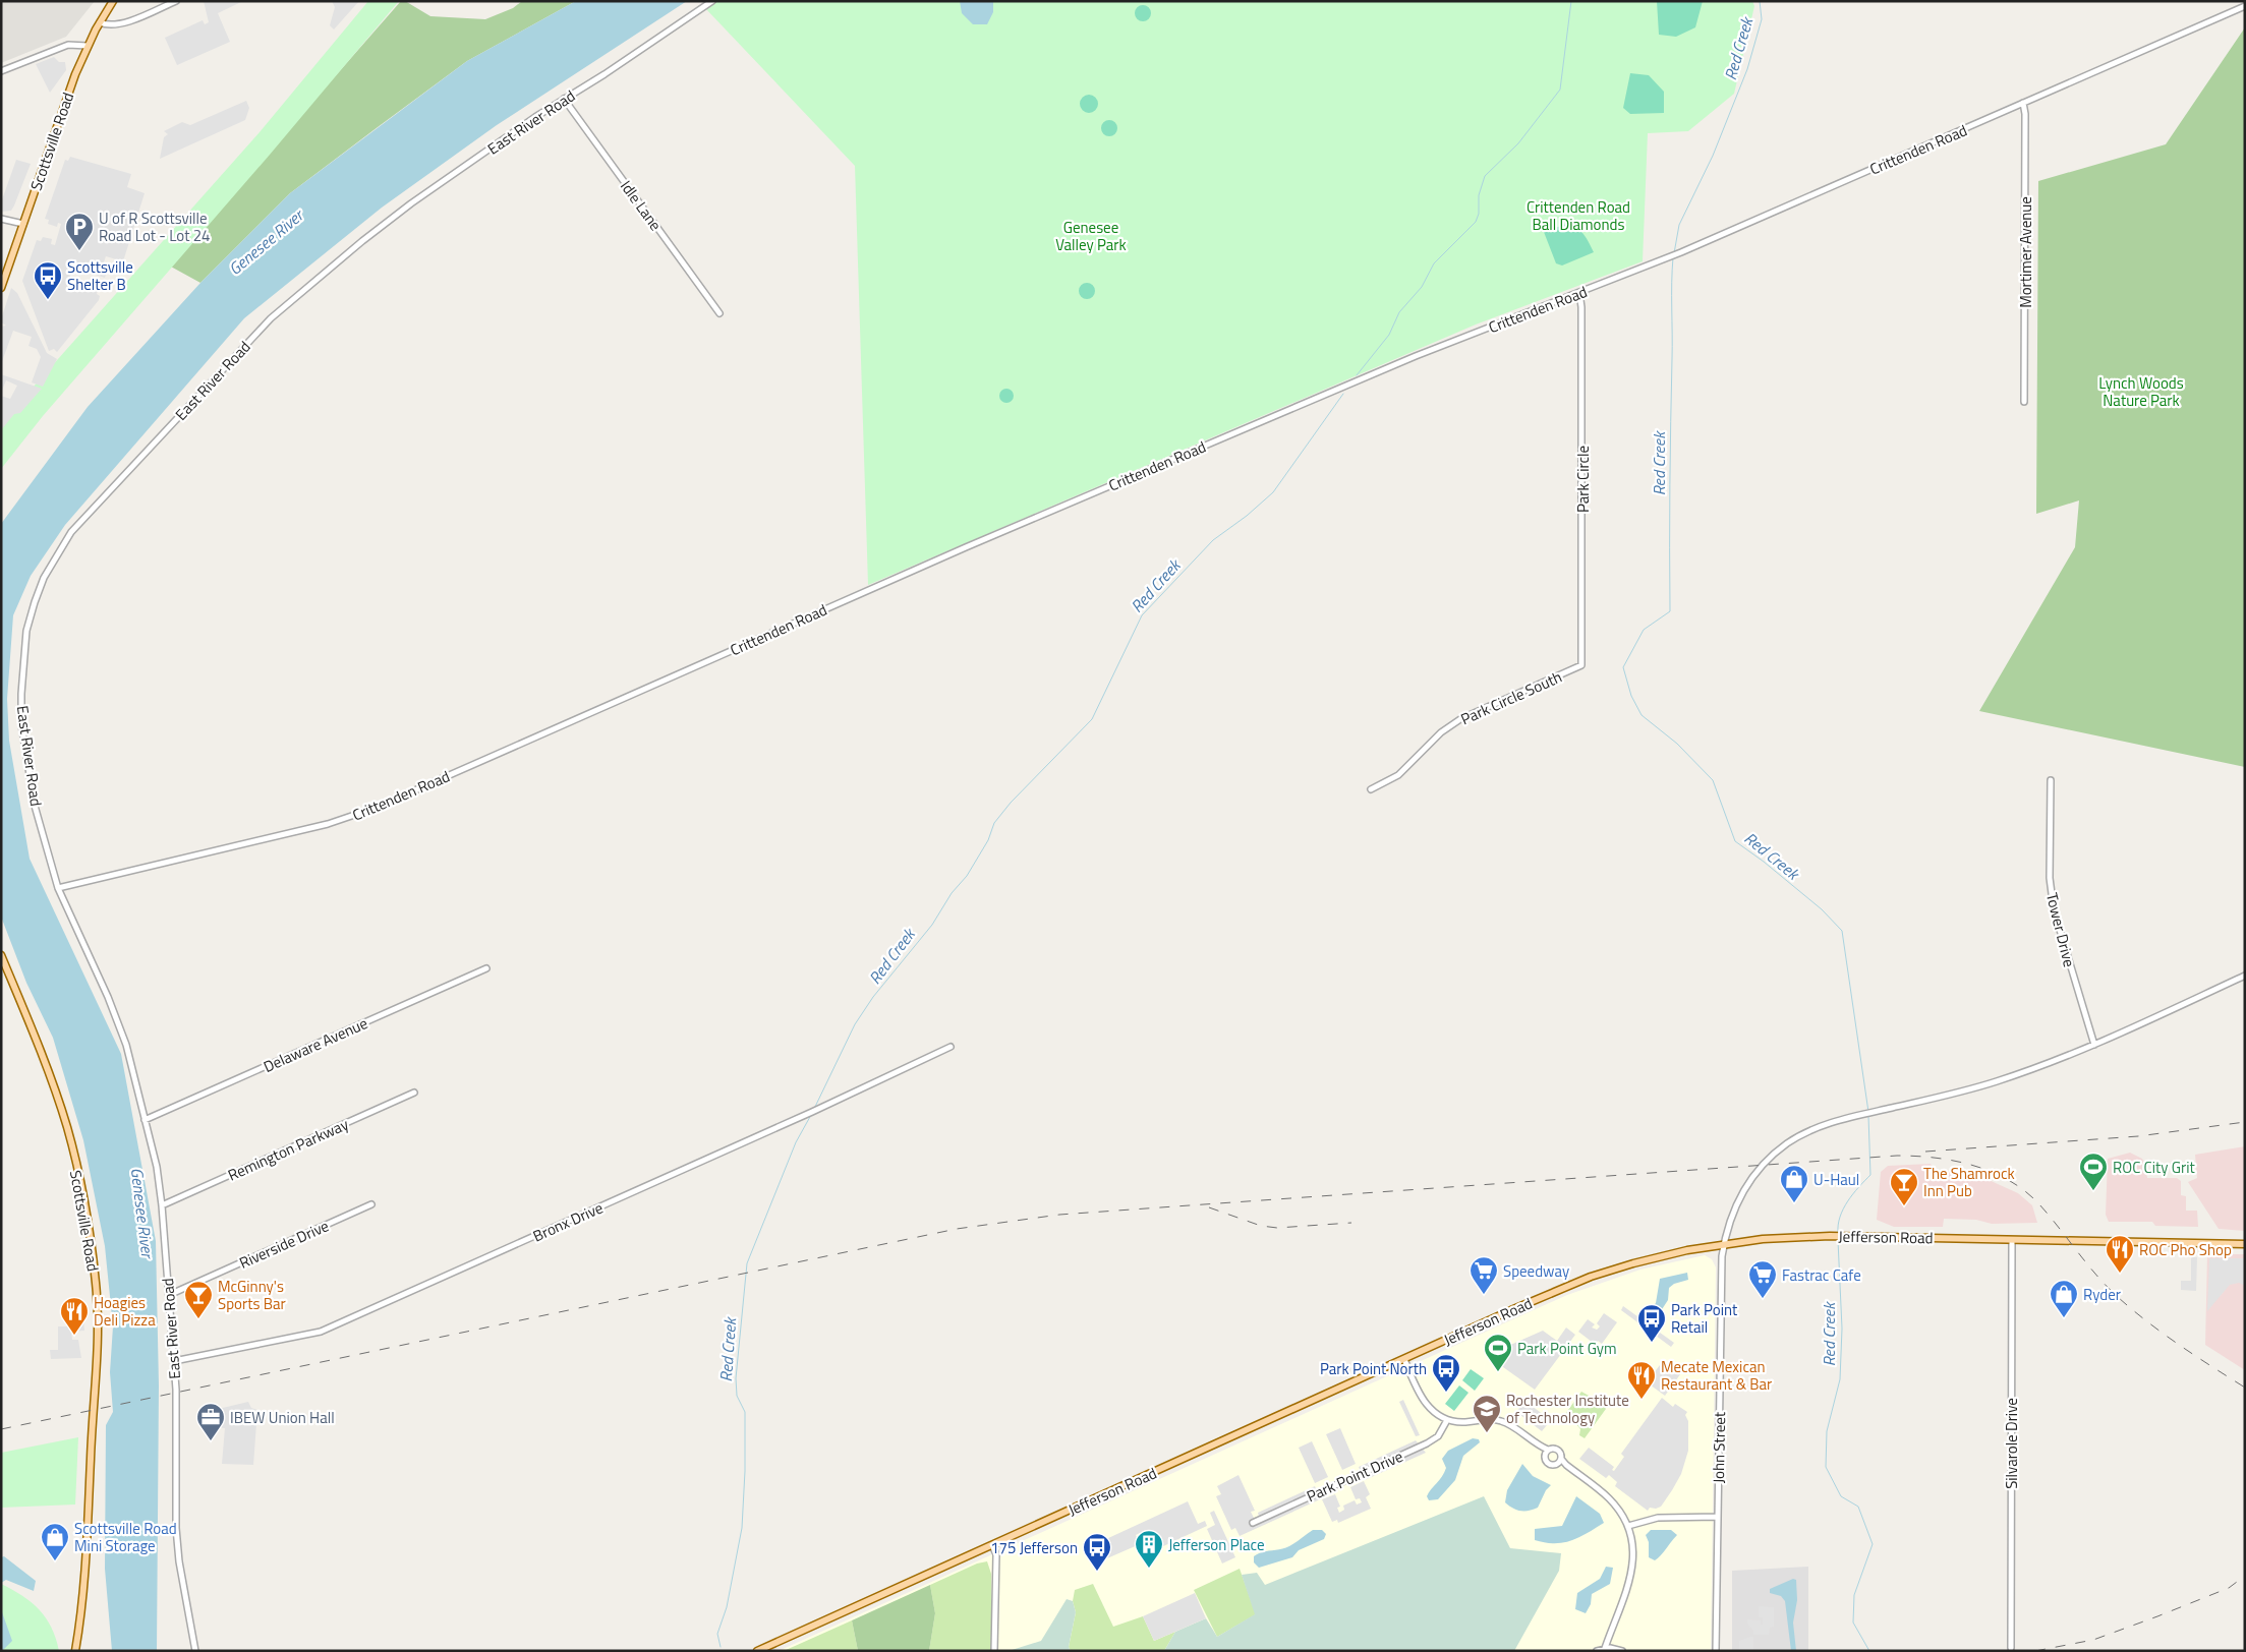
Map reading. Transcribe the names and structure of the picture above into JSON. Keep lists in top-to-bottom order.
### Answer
{
  "streets": {
    "main road": ["Scottsville Road", "Jefferson Road"],
    "street": [
      "East River Road",
      "Crittenden Road",
      "Idle Lane",
      "Mortimer Avenue",
      "Park Circle",
      "Park Circle South",
      "Tower Drive",
      "Delaware Avenue",
      "Remington Parkway",
      "Bronx Drive",
      "Riverside Drive",
      "Silvarole Drive",
      "John Street",
      "Park Point Drive"
    ]
  },
  "crossings": [
    ["East River Road", "Crittenden Road"],
    ["East River Road", "Idle Lane"],
    ["East River Road", "Delaware Avenue"],
    ["East River Road", "Remington Parkway"],
    ["East River Road", "Bronx Drive"],
    ["East River Road", "Riverside Drive"],
    ["Crittenden Road", "Mortimer Avenue"],
    ["Crittenden Road", "Park Circle"],
    ["Park Circle", "Park Circle South"],
    ["Tower Drive", "John Street"],
    ["Jefferson Road", "Silvarole Drive"],
    ["Jefferson Road", "John Street"]
  ],
  "water": ["Red Creek", "Genesee River"],
  "parks": ["Crittenden Road Ball Diamonds", "Genesee Valley Park", "Lynch Woods Nature Park"],
  "places": {
    "parking": ["U of R Scottsville Road Lot - Lot 24"],
    "bus stop": [
      "Scottsville Shelter B",
      "Park Point Retail",
      "Park Point North",
      "175 Jefferson"
    ],
    "sports": ["ROC City Grit", "Park Point Gym"],
    "shop": ["U-Haul", "Ryder", "Scottsville Road Mini Storage"],
    "bar": ["The Shamrock Inn Pub", "McGinny's Sports Bar"],
    "restaurant": ["ROC Pho Shop", "Hoagies Deli Pizza", "Mecate Mexican Restaurant & Bar"],
    "supermarket": ["Speedway", "Fastrac Cafe"],
    "school or university": ["Rochester Institute of Technology"],
    "office": ["IBEW Union Hall"],
    "building": ["Jefferson Place"]
  }
}
